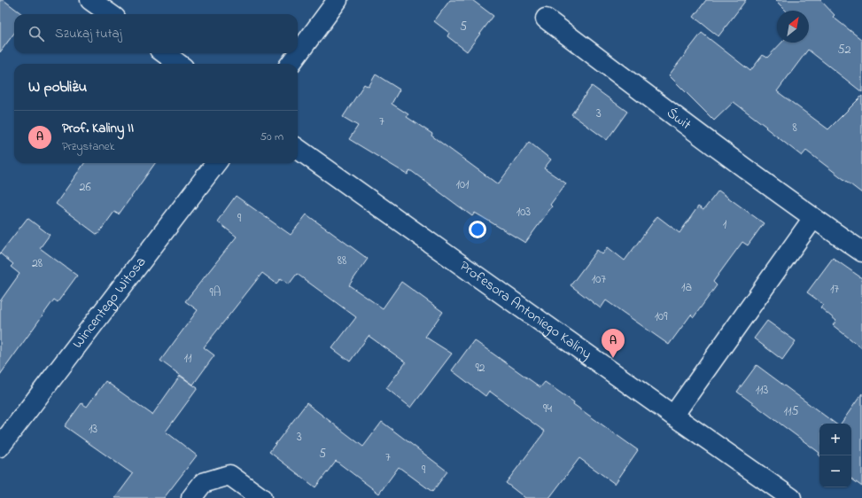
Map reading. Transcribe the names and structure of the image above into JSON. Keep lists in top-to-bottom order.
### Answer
{
  "streets": {
    "street": ["Świt", "Wincentego Witosa", "Profesora Antoniego Kaliny"]
  },
  "house_numbers": [
    "5",
    "52",
    "3",
    "7",
    "8",
    "101",
    "26",
    "103",
    "9",
    "1",
    "88",
    "28",
    "107",
    "1a",
    "17",
    "9A",
    "109",
    "11",
    "92",
    "113",
    "94",
    "115",
    "13",
    "3",
    "5",
    "7",
    "9"
  ],
  "north": "top right",
  "page": {
    "search": "Szukaj tutaj",
    "heading": "W pobliżu",
    "list": [
      {
        "mark": "A",
        "name": "Prof. Kaliny II",
        "note": "Przystanek",
        "value": "50 m"
      }
    ],
    "pins": "A",
    "map_buttons": ["+", "−"]
  }
}
